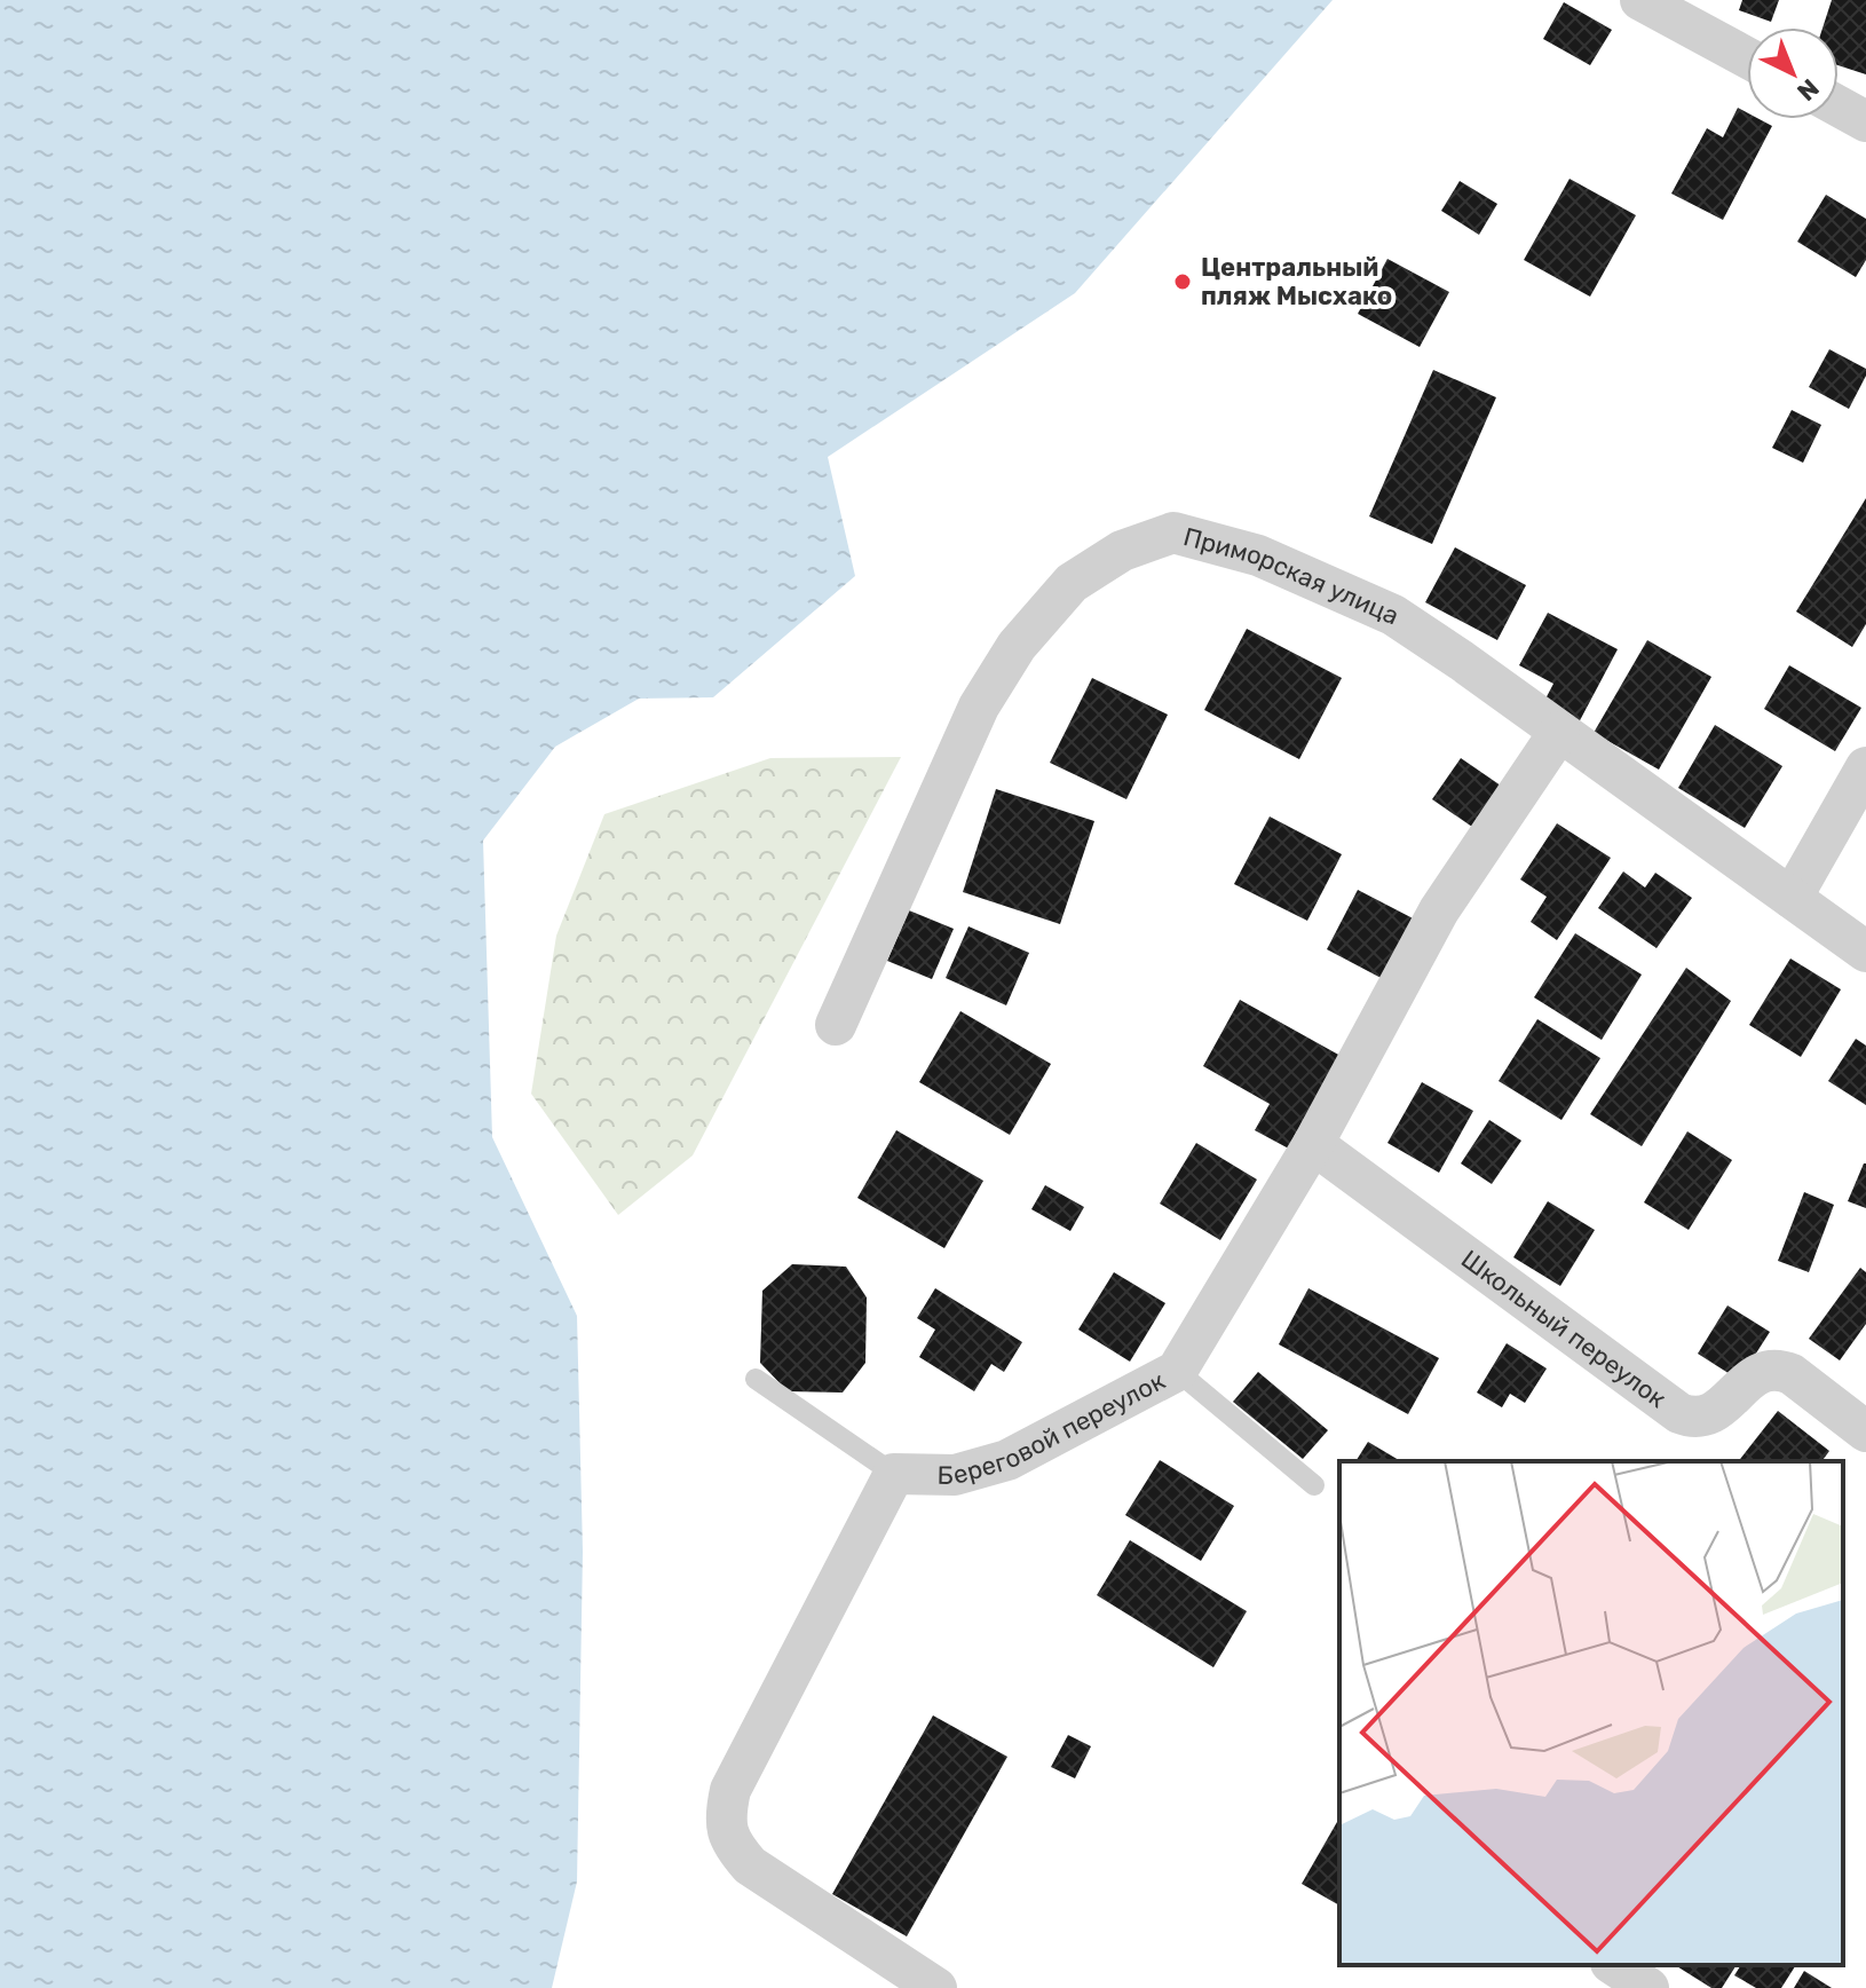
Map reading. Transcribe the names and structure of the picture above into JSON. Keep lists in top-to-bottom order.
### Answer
{
  "streets": {
    "street": ["Приморская улица", "Школьный переулок", "Береговой переулок"]
  },
  "crossings": [
    ["Приморская улица", "Береговой переулок"],
    ["Школьный переулок", "Береговой переулок"]
  ],
  "places": ["Центральный пляж Мысхако"],
  "north": "bottom right"
}
